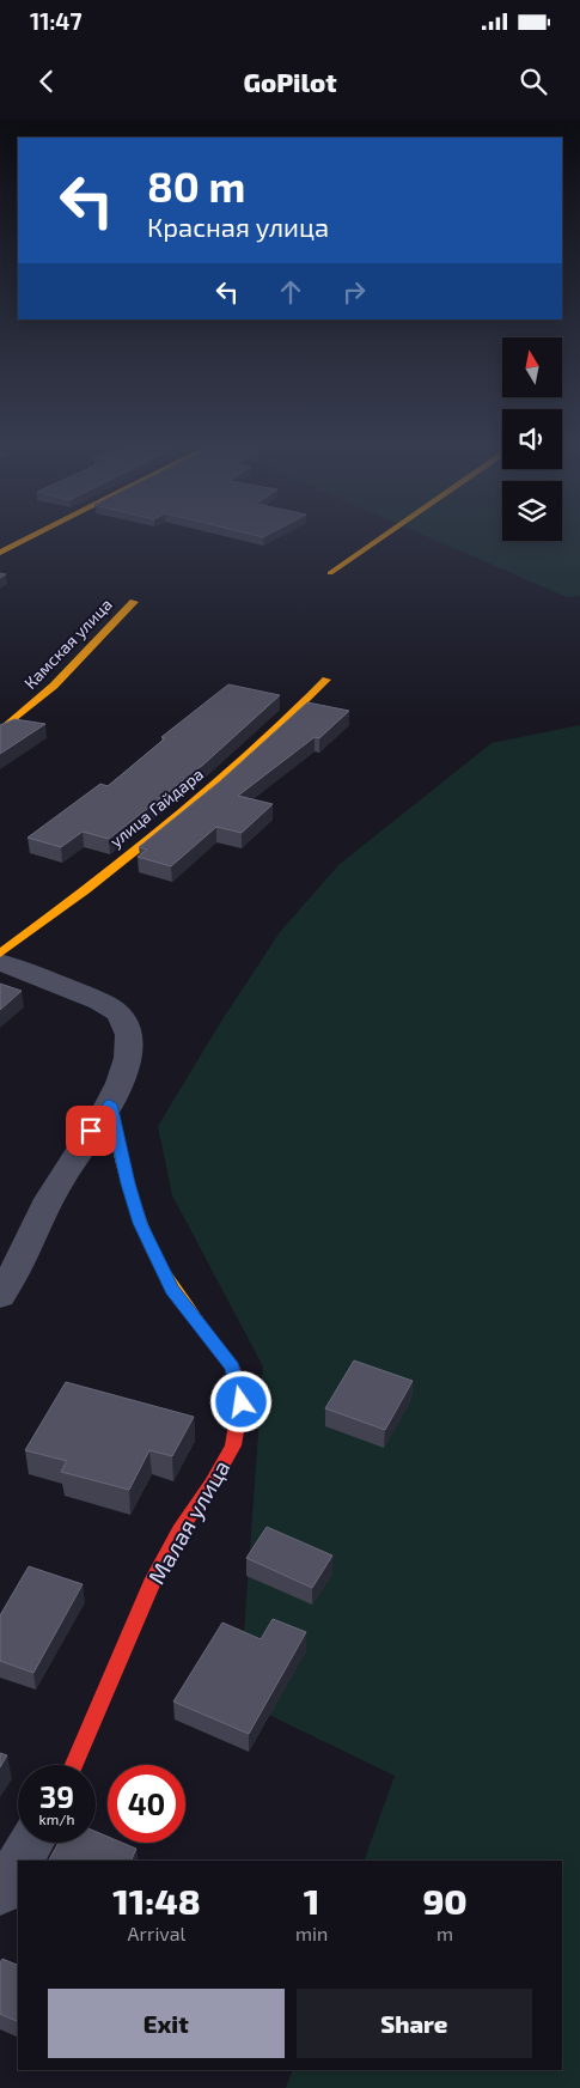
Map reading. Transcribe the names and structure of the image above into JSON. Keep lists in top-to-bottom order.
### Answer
{
  "streets": {
    "street": ["Камская улица", "улица Гайдара", "Малая улица"]
  },
  "north": "top",
  "page": {
    "status": "11:47",
    "header": "GoPilot",
    "turn": ["80 m", "Красная улица"],
    "speed": "39 km/h",
    "limit": "40",
    "eta": [
      "11:48",
      "Arrival",
      "1",
      "min",
      "90",
      "m"
    ],
    "buttons": ["Exit", "Share"]
  }
}
